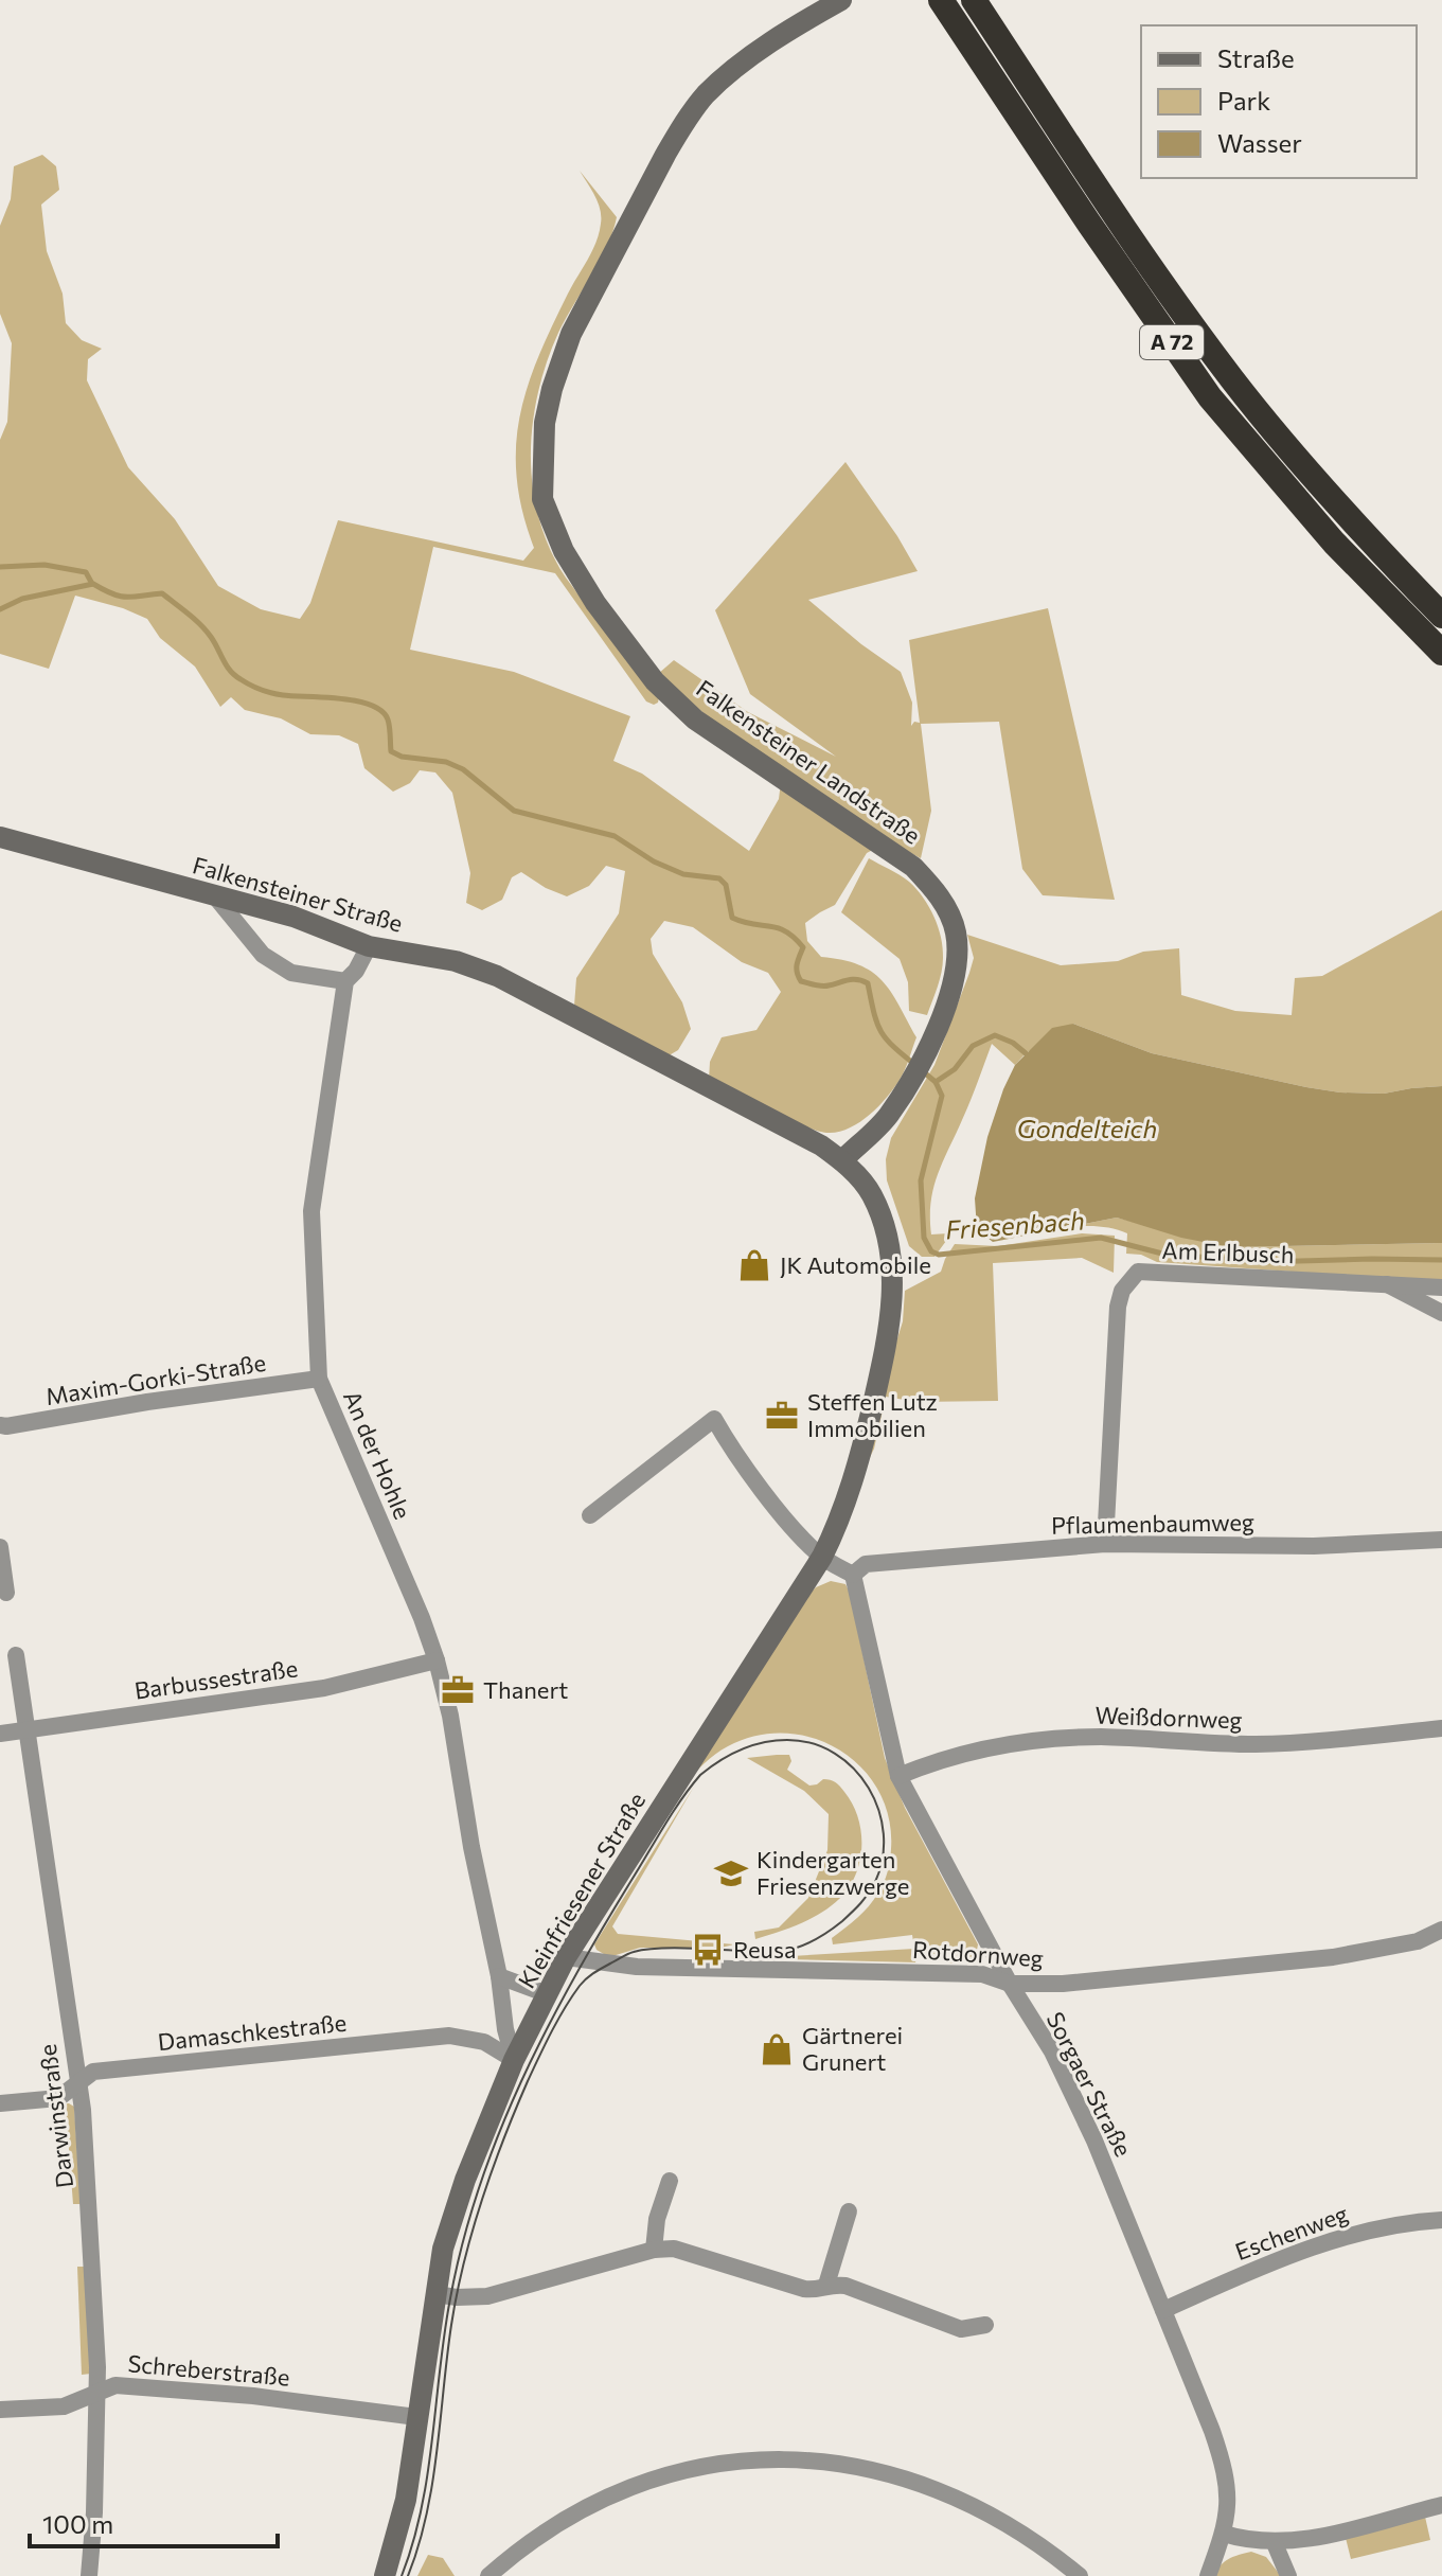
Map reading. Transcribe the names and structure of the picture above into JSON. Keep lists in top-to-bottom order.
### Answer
{
  "streets": {
    "highway": ["A 72"],
    "main road": ["Falkensteiner Landstraße", "Falkensteiner Straße", "Kleinfriesener Straße"],
    "street": [
      "Am Erlbusch",
      "Maxim-Gorki-Straße",
      "An der Hohle",
      "Pflaumenbaumweg",
      "Barbussestraße",
      "Weißdornweg",
      "Rotdornweg",
      "Damaschkestraße",
      "Sorgaer Straße",
      "Darwinstraße",
      "Eschenweg",
      "Schreberstraße"
    ]
  },
  "crossings": [
    ["Falkensteiner Landstraße", "Falkensteiner Straße"],
    ["Falkensteiner Landstraße", "Kleinfriesener Straße"],
    ["Falkensteiner Straße", "An der Hohle"],
    ["Falkensteiner Straße", "Kleinfriesener Straße"],
    ["Am Erlbusch", "Pflaumenbaumweg"],
    ["Maxim-Gorki-Straße", "An der Hohle"],
    ["An der Hohle", "Barbussestraße"],
    ["An der Hohle", "Kleinfriesener Straße"],
    ["An der Hohle", "Damaschkestraße"],
    ["Pflaumenbaumweg", "Sorgaer Straße"],
    ["Barbussestraße", "Darwinstraße"],
    ["Weißdornweg", "Sorgaer Straße"],
    ["Kleinfriesener Straße", "Rotdornweg"],
    ["Kleinfriesener Straße", "Damaschkestraße"],
    ["Kleinfriesener Straße", "Schreberstraße"],
    ["Rotdornweg", "Sorgaer Straße"],
    ["Damaschkestraße", "Darwinstraße"],
    ["Sorgaer Straße", "Eschenweg"],
    ["Darwinstraße", "Schreberstraße"]
  ],
  "water": ["Gondelteich", "Friesenbach"],
  "places": {
    "shop": ["JK Automobile", "Gärtnerei Grunert"],
    "office": ["Steffen Lutz Immobilien", "Thanert"],
    "school or university": ["Kindergarten Friesenzwerge"],
    "bus stop": ["Reusa"]
  },
  "legend": ["Straße", "Park", "Wasser"],
  "scale_bar": "100 m"
}
